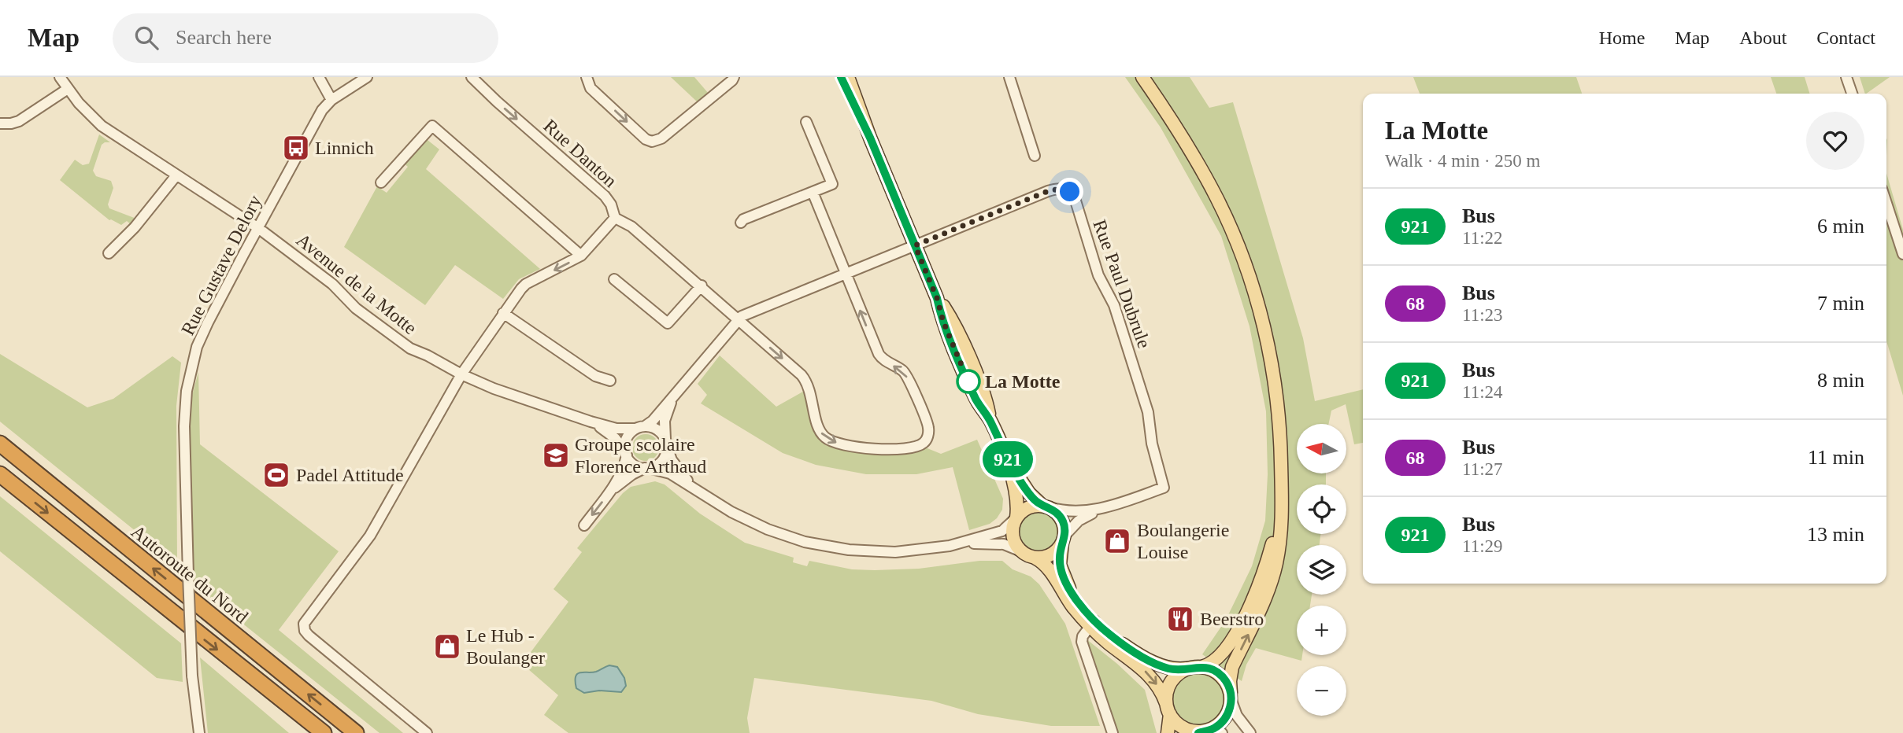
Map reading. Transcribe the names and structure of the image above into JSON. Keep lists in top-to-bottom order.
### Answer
{
  "streets": {
    "highway": ["Autoroute du Nord"],
    "street": [
      "Rue Danton",
      "Rue Gustave Delory",
      "Avenue de la Motte",
      "Rue Paul Dubrule"
    ]
  },
  "crossings": [
    ["Rue Gustave Delory", "Avenue de la Motte"]
  ],
  "places": {
    "bus stop": ["Linnich"],
    "other": ["La Motte"],
    "school or university": ["Groupe scolaire Florence Arthaud"],
    "sports": ["Padel Attitude"],
    "shop": ["Boulangerie Louise", "Le Hub - Boulanger"],
    "restaurant": ["Beerstro"]
  },
  "lines": ["bus line 921"],
  "north": "left",
  "page": {
    "header": "Map",
    "search": "Search here",
    "nav": [
      "Home",
      "Map",
      "About",
      "Contact"
    ],
    "on_map": "921",
    "heading": ["La Motte", "Walk · 4 min · 250 m"],
    "list": [
      {
        "mark": "921",
        "name": "Bus",
        "note": "11:22",
        "value": "6 min"
      },
      {
        "mark": "68",
        "name": "Bus",
        "note": "11:23",
        "value": "7 min"
      },
      {
        "mark": "921",
        "name": "Bus",
        "note": "11:24",
        "value": "8 min"
      },
      {
        "mark": "68",
        "name": "Bus",
        "note": "11:27",
        "value": "11 min"
      },
      {
        "mark": "921",
        "name": "Bus",
        "note": "11:29",
        "value": "13 min"
      }
    ],
    "map_buttons": ["+", "−"]
  }
}
